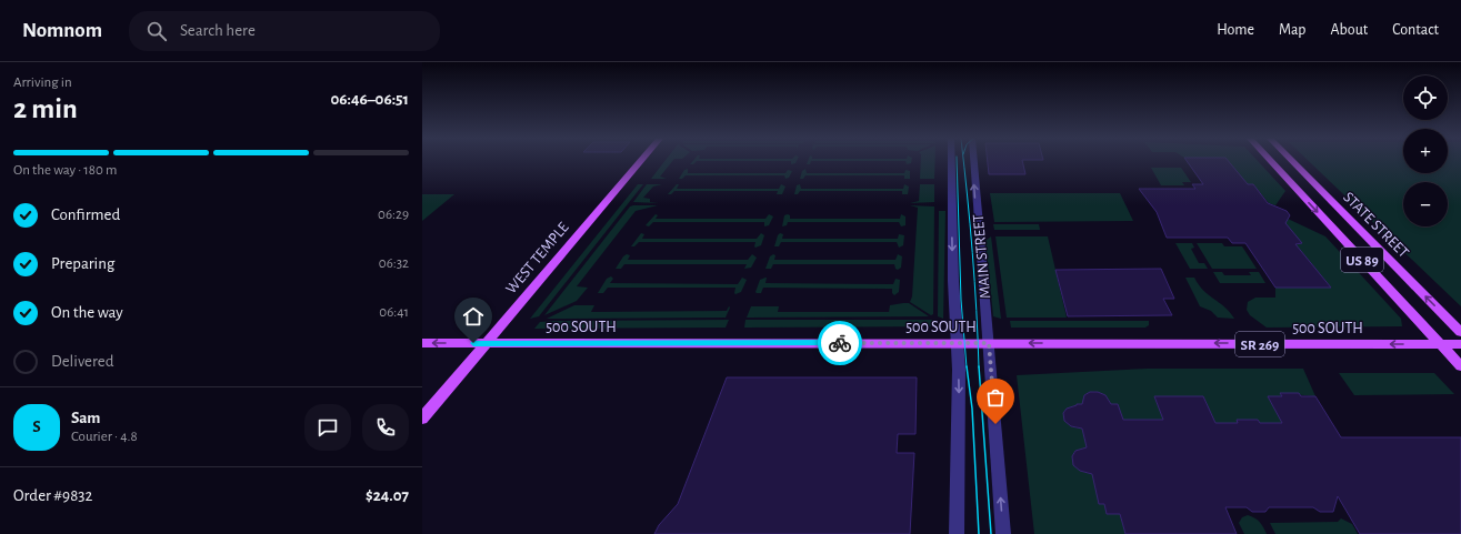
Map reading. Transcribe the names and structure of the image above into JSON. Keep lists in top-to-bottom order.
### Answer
{
  "streets": {
    "main road": [
      "STATE STREET",
      "WEST TEMPLE",
      "US 89",
      "500 SOUTH",
      "SR 269"
    ],
    "street": ["MAIN STREET"]
  },
  "crossings": [
    ["MAIN STREET", "500 SOUTH"],
    ["WEST TEMPLE", "500 SOUTH"],
    ["US 89", "500 SOUTH"]
  ],
  "one_way": ["500 SOUTH"],
  "page": {
    "header": "Nomnom",
    "search": "Search here",
    "nav": [
      "Home",
      "Map",
      "About",
      "Contact"
    ],
    "heading": ["2 min", "Arriving in", "06:46–06:51"],
    "panel": [
      "Sam",
      "Courier · 4.8",
      "Order #9832",
      "$24.07"
    ],
    "map_buttons": ["+", "−"],
    "bar": "On the way · 180 m",
    "list": [
      ["Confirmed", "06:29"],
      ["Preparing", "06:32"],
      ["On the way", "06:41"],
      "Delivered"
    ],
    "round": "S"
  }
}
